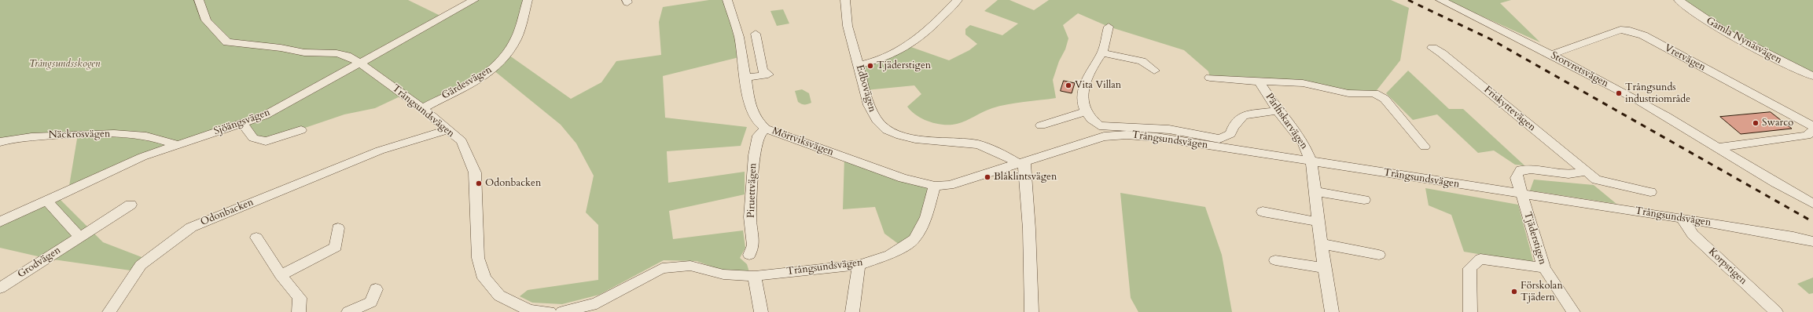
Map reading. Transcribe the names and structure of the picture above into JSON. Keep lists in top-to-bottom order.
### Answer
{
  "streets": {
    "street": [
      "Gamla Nynäsvägen",
      "Vretvägen",
      "Storvretsvägen",
      "Gärdesvägen",
      "Edbovägen",
      "Friskyttevägen",
      "Trångsundsvägen",
      "Pärlfiskarvägen",
      "Sjöängsvägen",
      "Näckrosvägen",
      "Mörtviksvägen",
      "Piruettvägen",
      "Odonbacken",
      "Tjäderstigen",
      "Grodvägen",
      "Korpstigen"
    ]
  },
  "crossings": [
    ["Vretvägen", "Storvretsvägen"],
    ["Gärdesvägen", "Trångsundsvägen"],
    ["Edbovägen", "Trångsundsvägen"],
    ["Trångsundsvägen", "Pärlfiskarvägen"],
    ["Trångsundsvägen", "Sjöängsvägen"],
    ["Trångsundsvägen", "Mörtviksvägen"],
    ["Trångsundsvägen", "Odonbacken"],
    ["Trångsundsvägen", "Tjäderstigen"],
    ["Trångsundsvägen", "Korpstigen"],
    ["Sjöängsvägen", "Näckrosvägen"],
    ["Mörtviksvägen", "Piruettvägen"]
  ],
  "parks": ["Trångsundsskogen"],
  "places": [
    "Tjäderstigen",
    "Vita Villan",
    "Trångsunds industriområde",
    "Swarco",
    "Blåklintsvägen",
    "Odonbacken",
    "Förskolan Tjädern"
  ]
}
